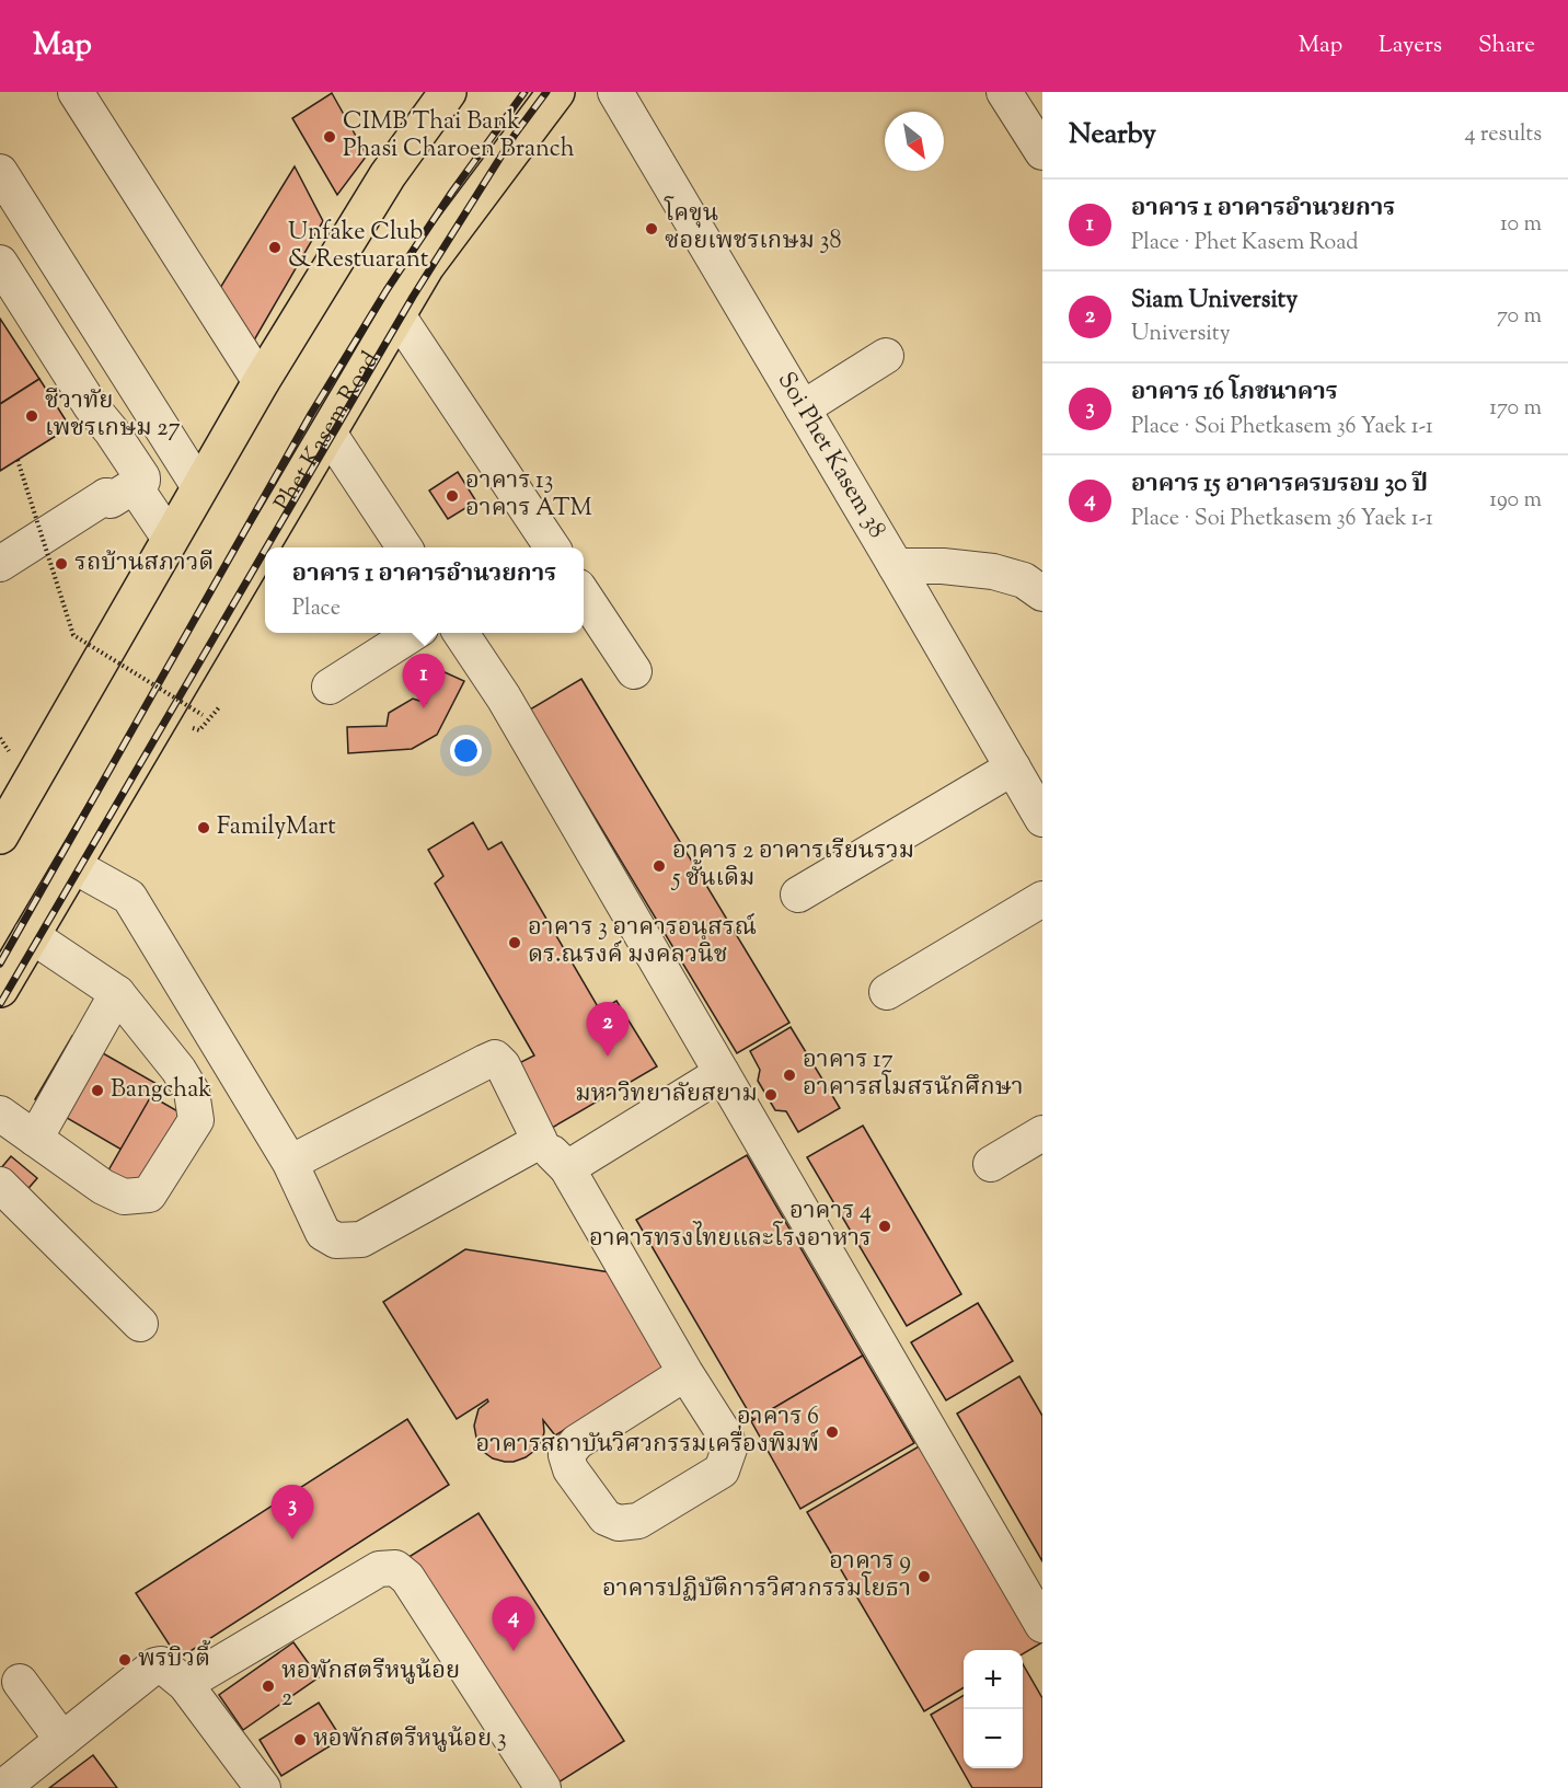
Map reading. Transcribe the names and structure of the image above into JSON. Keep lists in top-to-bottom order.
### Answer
{
  "streets": {
    "main road": ["Phet Kasem Road"],
    "street": ["Soi Phet Kasem 38"]
  },
  "places": [
    "CIMB Thai Bank Phasi Charoen Branch",
    "โคขุน ซอยเพชรเกษม 38",
    "Unfake Club & Restuarant",
    "ชีวาทัย เพชรเกษม 27",
    "อาคาร 13 อาคาร ATM",
    "รถบ้านสภาวดี",
    "FamilyMart",
    "อาคาร 2 อาคารเรียนรวม 5 ชั้นเดิม",
    "อาคาร 3 อาคารอนุสรณ์ ดร.ณรงค์ มงคลวนิช",
    "อาคาร 17 อาคารสโมสรนักศึกษา",
    "Bangchak",
    "มหาวิทยาลัยสยาม",
    "อาคาร 4 อาคารทรงไทยและโรงอาหาร",
    "อาคาร 6 อาคารสถาบันวิศวกรรมเครื่องพิมพ์",
    "อาคาร 9 อาคารปฏิบัติการวิศวกรรมโยธา",
    "พรบิวตี้",
    "หอพักสตรีหนูน้อย 2",
    "หอพักสตรีหนูน้อย 3"
  ],
  "north": "bottom right",
  "page": {
    "header": "Map",
    "nav": ["Map", "Layers", "Share"],
    "heading": ["Nearby", "4 results"],
    "list": [
      {
        "mark": "1",
        "name": "อาคาร 1 อาคารอำนวยการ",
        "note": "Place · Phet Kasem Road",
        "value": "10 m"
      },
      {
        "mark": "2",
        "name": "Siam University",
        "note": "University",
        "value": "70 m"
      },
      {
        "mark": "3",
        "name": "อาคาร 16 โภชนาคาร",
        "note": "Place · Soi Phetkasem 36 Yaek 1-1",
        "value": "170 m"
      },
      {
        "mark": "4",
        "name": "อาคาร 15 อาคารครบรอบ 30 ปี",
        "note": "Place · Soi Phetkasem 36 Yaek 1-1",
        "value": "190 m"
      }
    ],
    "popup": ["อาคาร 1 อาคารอำนวยการ", "Place"],
    "pins": [
      "1",
      "2",
      "3",
      "4"
    ],
    "map_buttons": ["+", "−"]
  }
}
